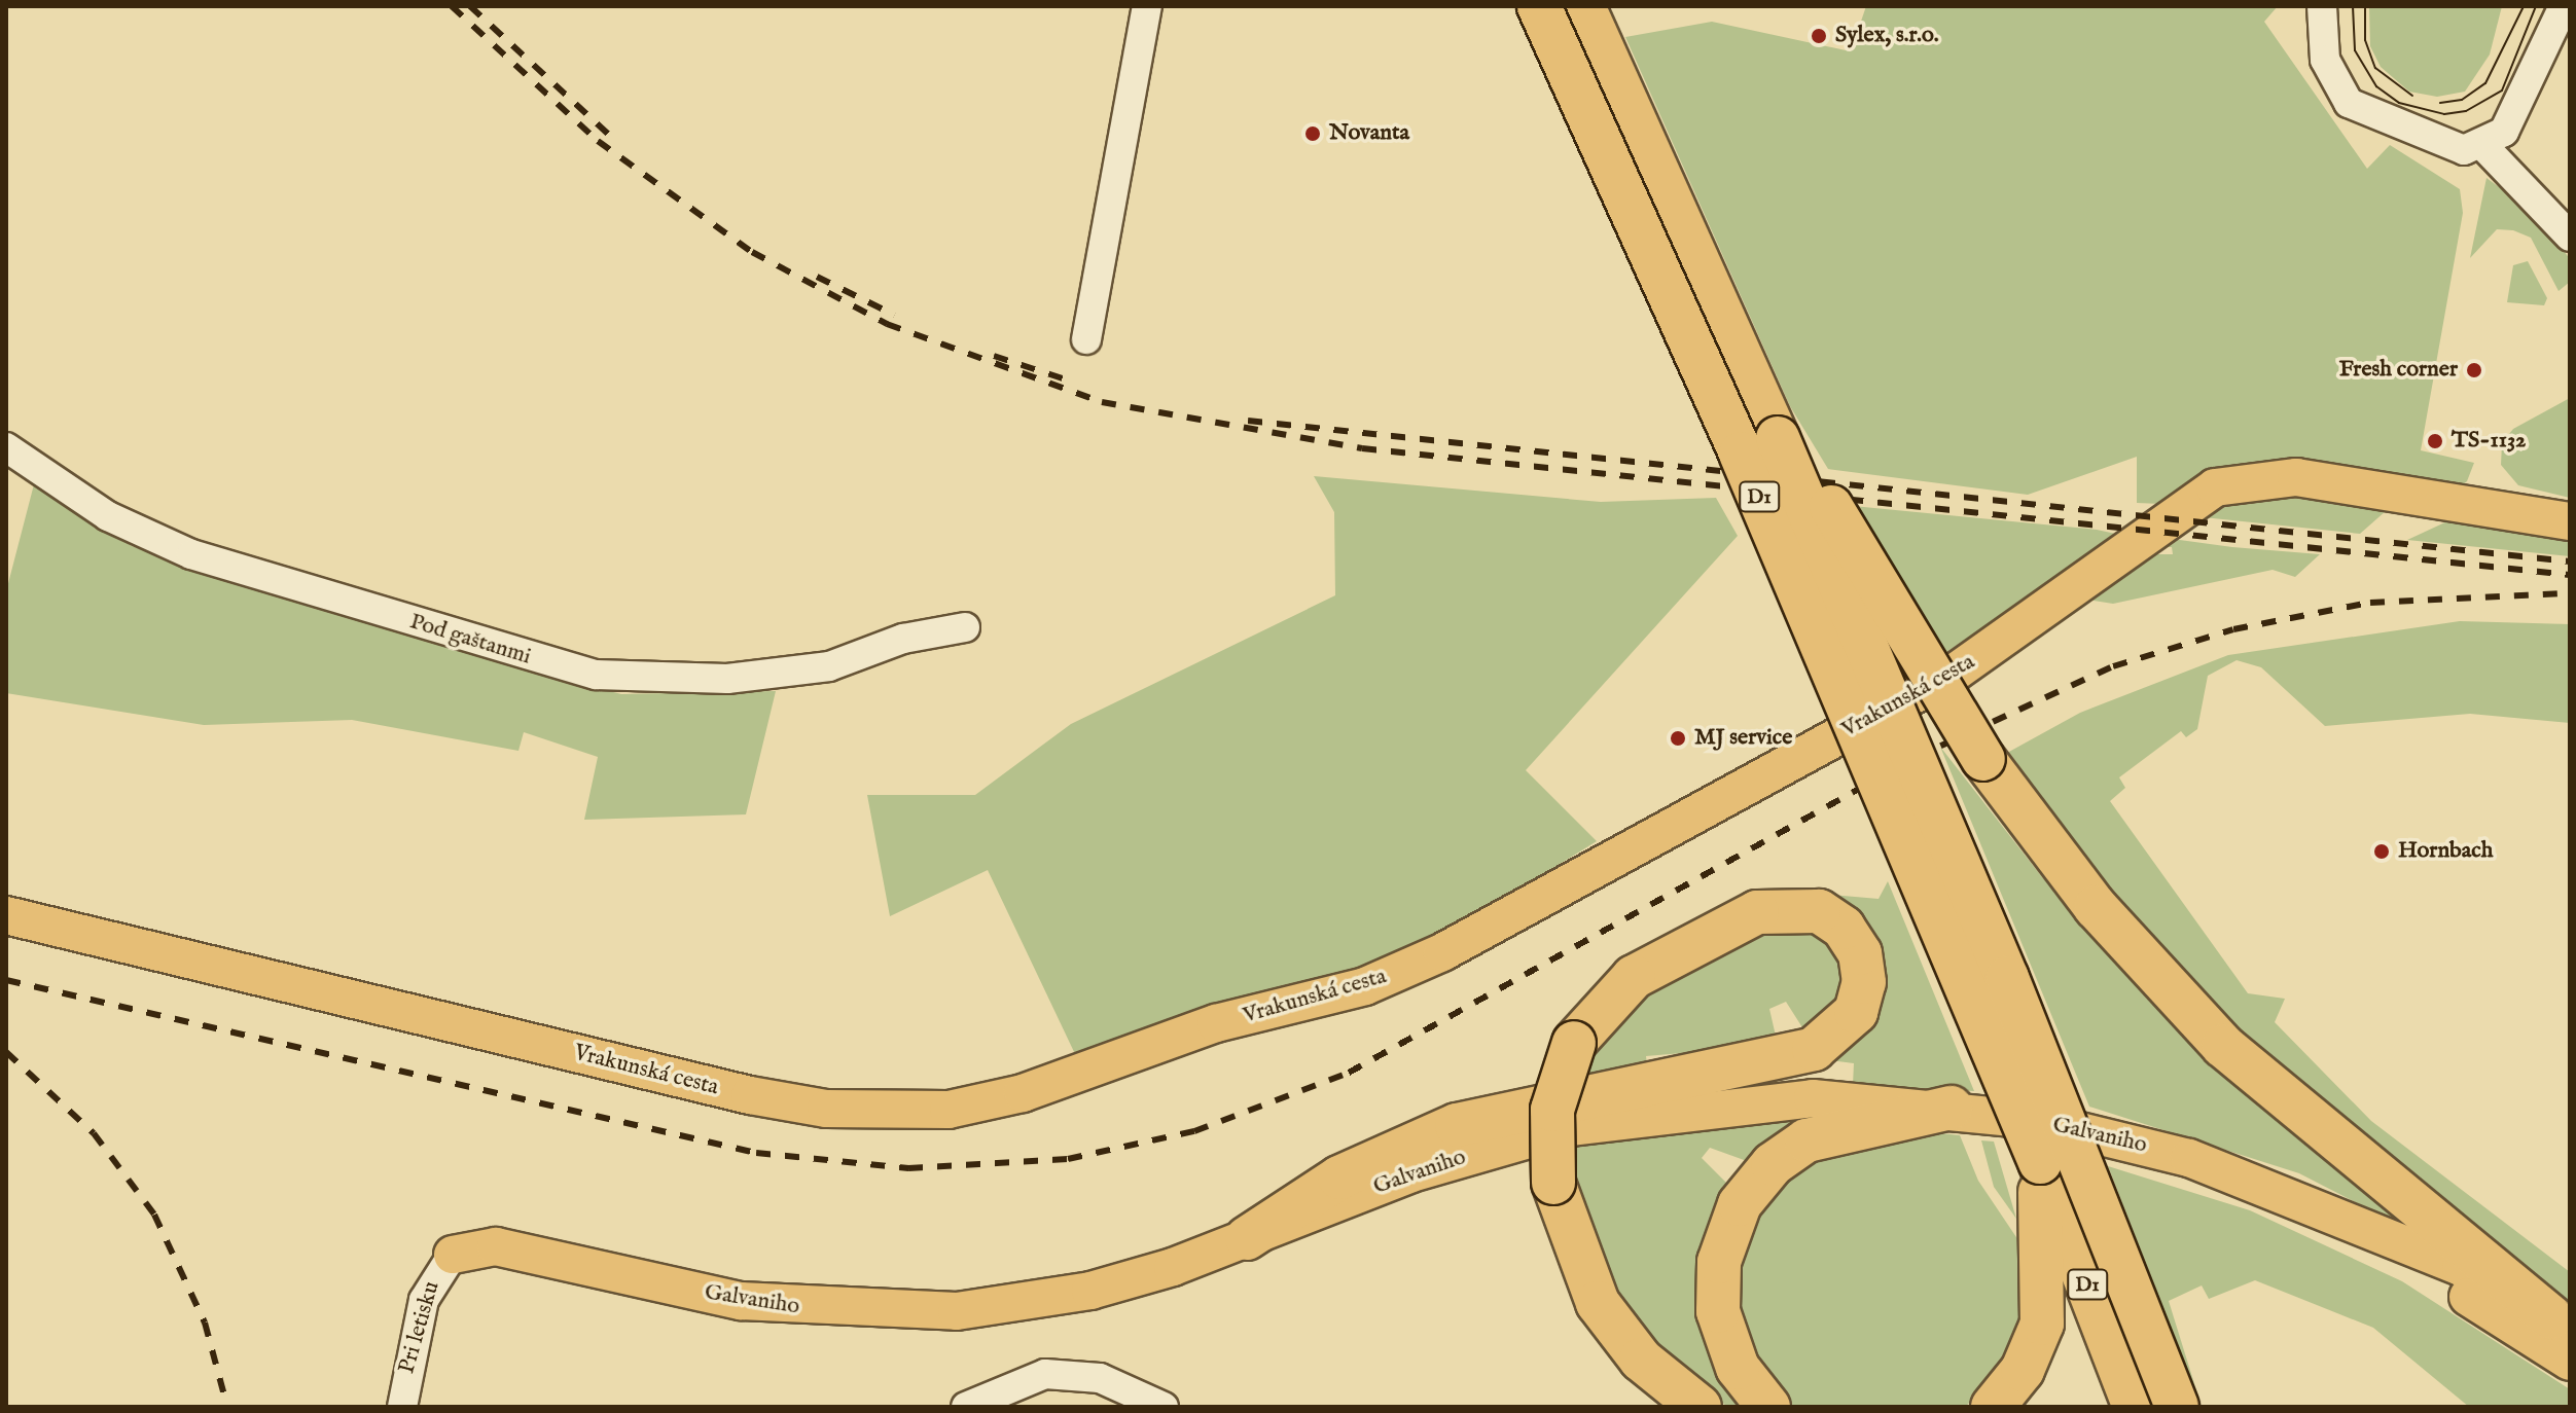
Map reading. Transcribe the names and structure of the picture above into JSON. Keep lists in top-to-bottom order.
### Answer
{
  "streets": {
    "highway": ["D1"],
    "main road": ["Vrakunská cesta", "Galvaniho"],
    "street": ["Pod gaštanmi", "Pri letisku"]
  },
  "crossings": [
    ["Galvaniho", "Pri letisku"]
  ],
  "places": [
    "Sylex, s.r.o.",
    "Novanta",
    "Fresh corner",
    "TS-1132",
    "MJ service",
    "Hornbach"
  ]
}
